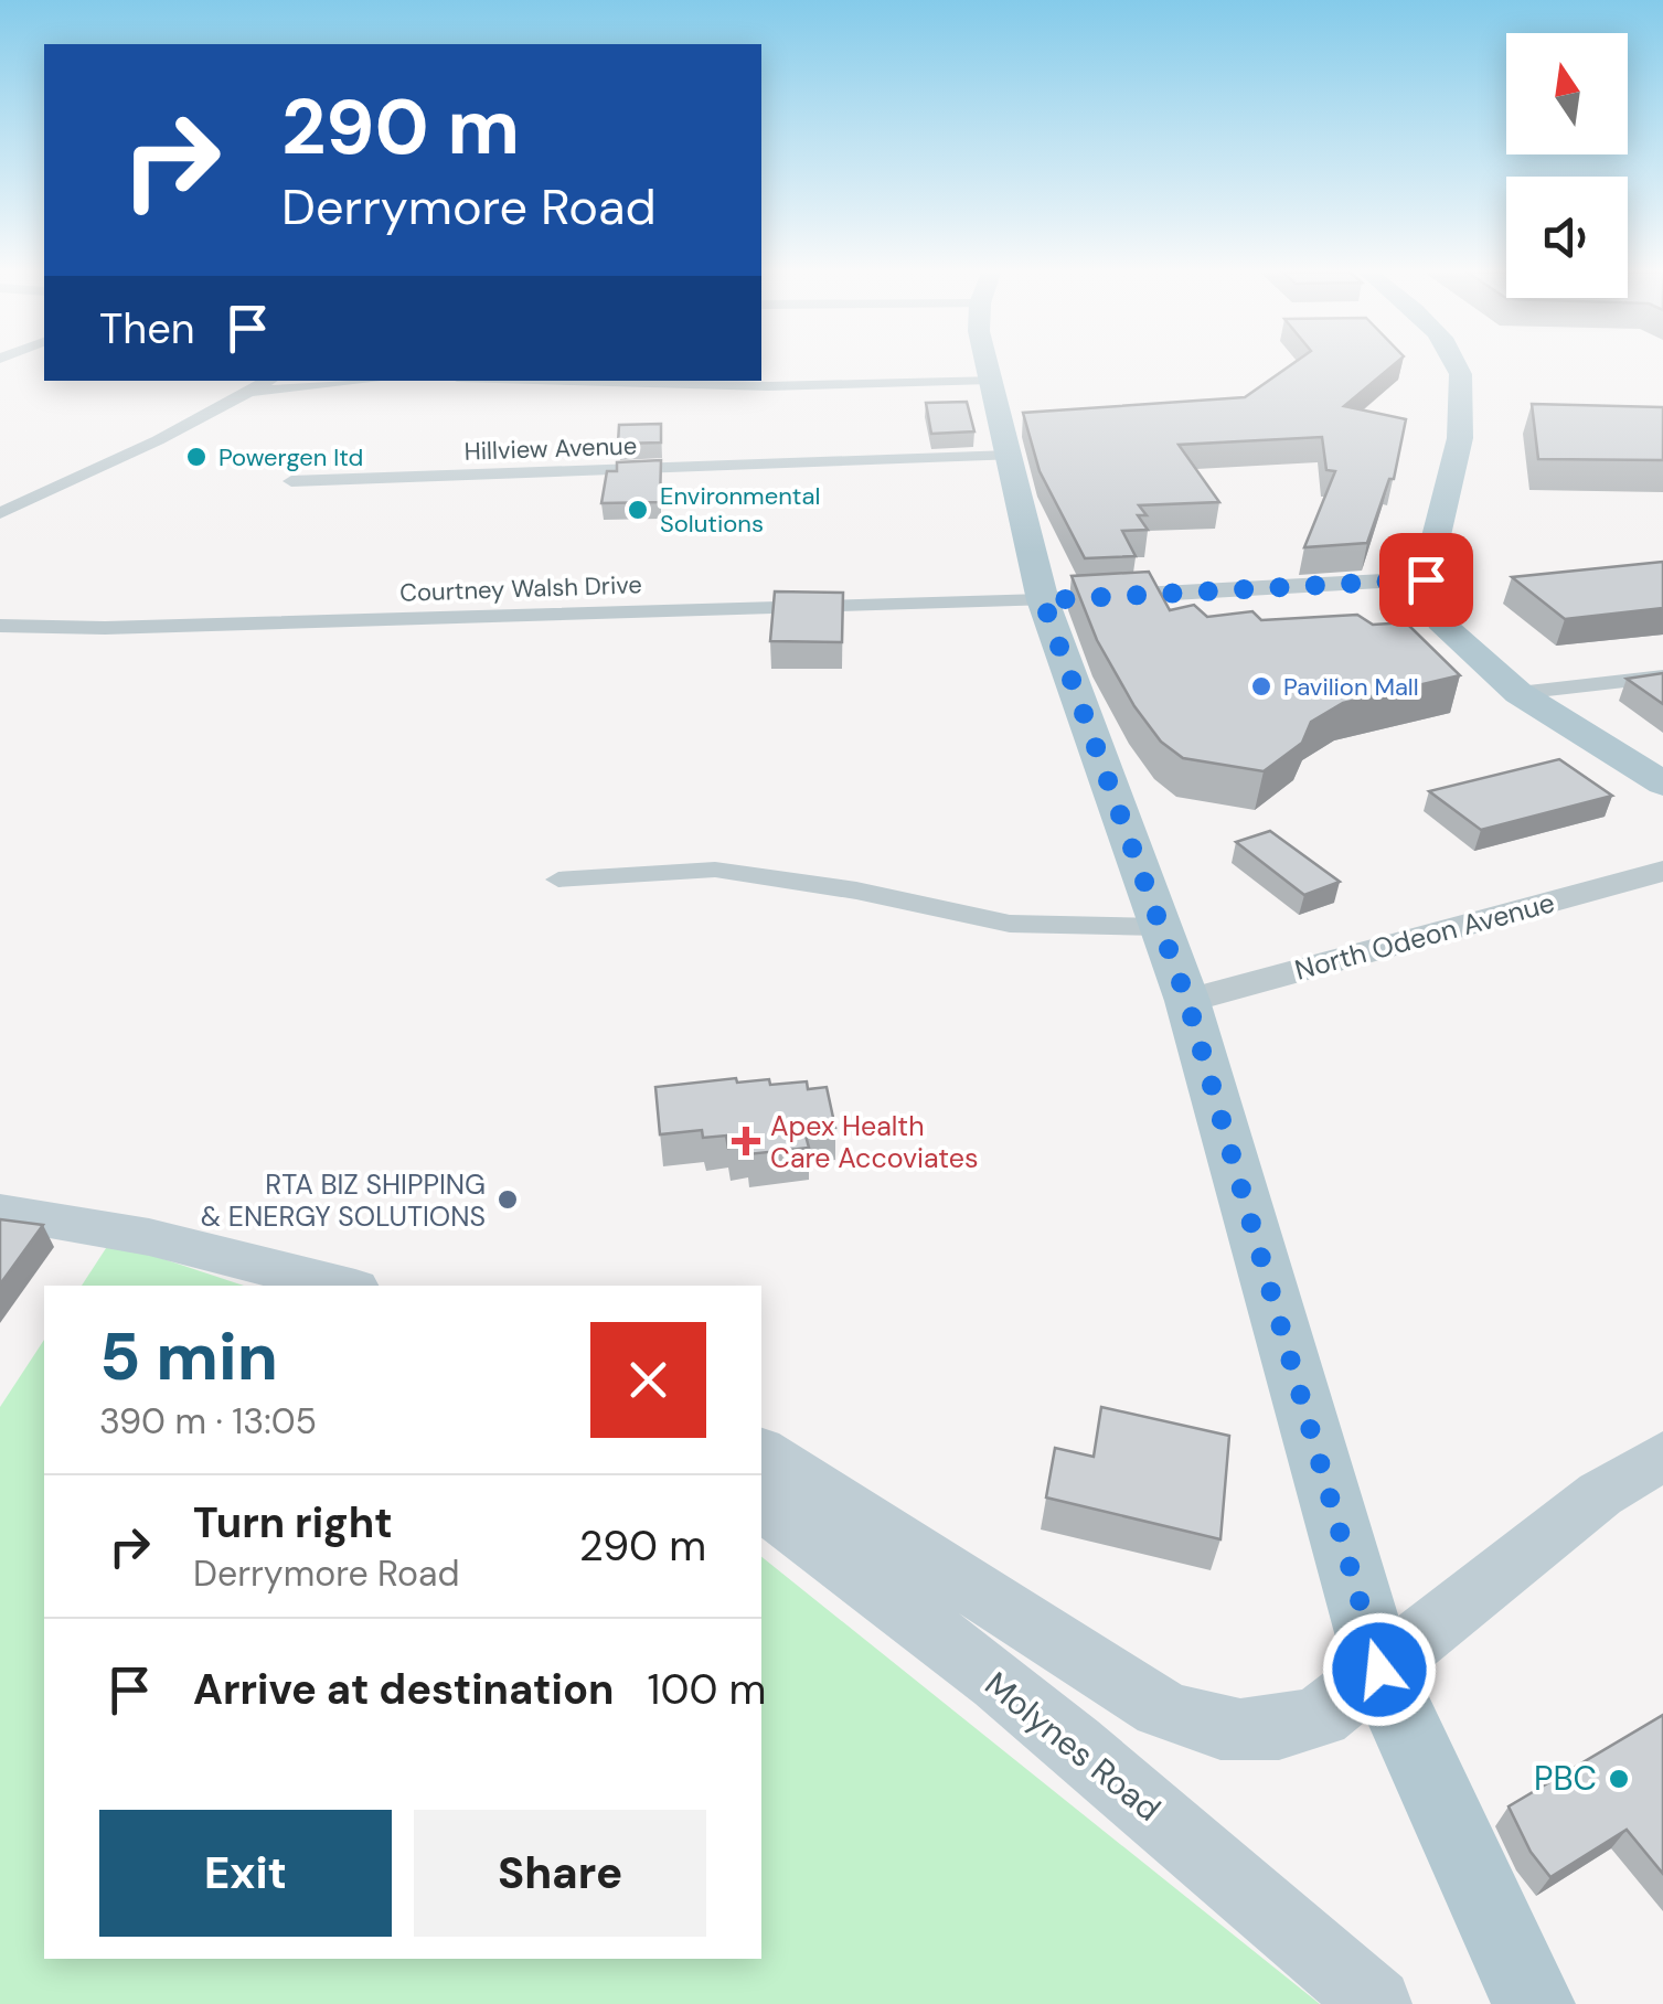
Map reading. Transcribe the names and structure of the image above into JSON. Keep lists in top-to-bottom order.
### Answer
{
  "streets": {
    "main road": ["Molynes Road"],
    "street": ["Hillview Avenue", "Courtney Walsh Drive", "North Odeon Avenue"]
  },
  "places": {
    "other": [
      "Powergen ltd",
      "Environmental Solutions",
      "Pavilion Mall",
      "RTA BIZ SHIPPING & ENERGY SOLUTIONS",
      "PBC"
    ],
    "health": ["Apex Health Care Accoviates"]
  },
  "north": "top",
  "page": {
    "turn": ["290 m", "Derrymore Road"],
    "then": "Then",
    "heading": ["5 min", "390 m · 13:05"],
    "list": [
      {
        "name": "Turn right",
        "note": "Derrymore Road",
        "value": "290 m"
      },
      {
        "name": "Arrive at destination",
        "value": "100 m"
      }
    ],
    "buttons": ["Exit", "Share"]
  }
}
